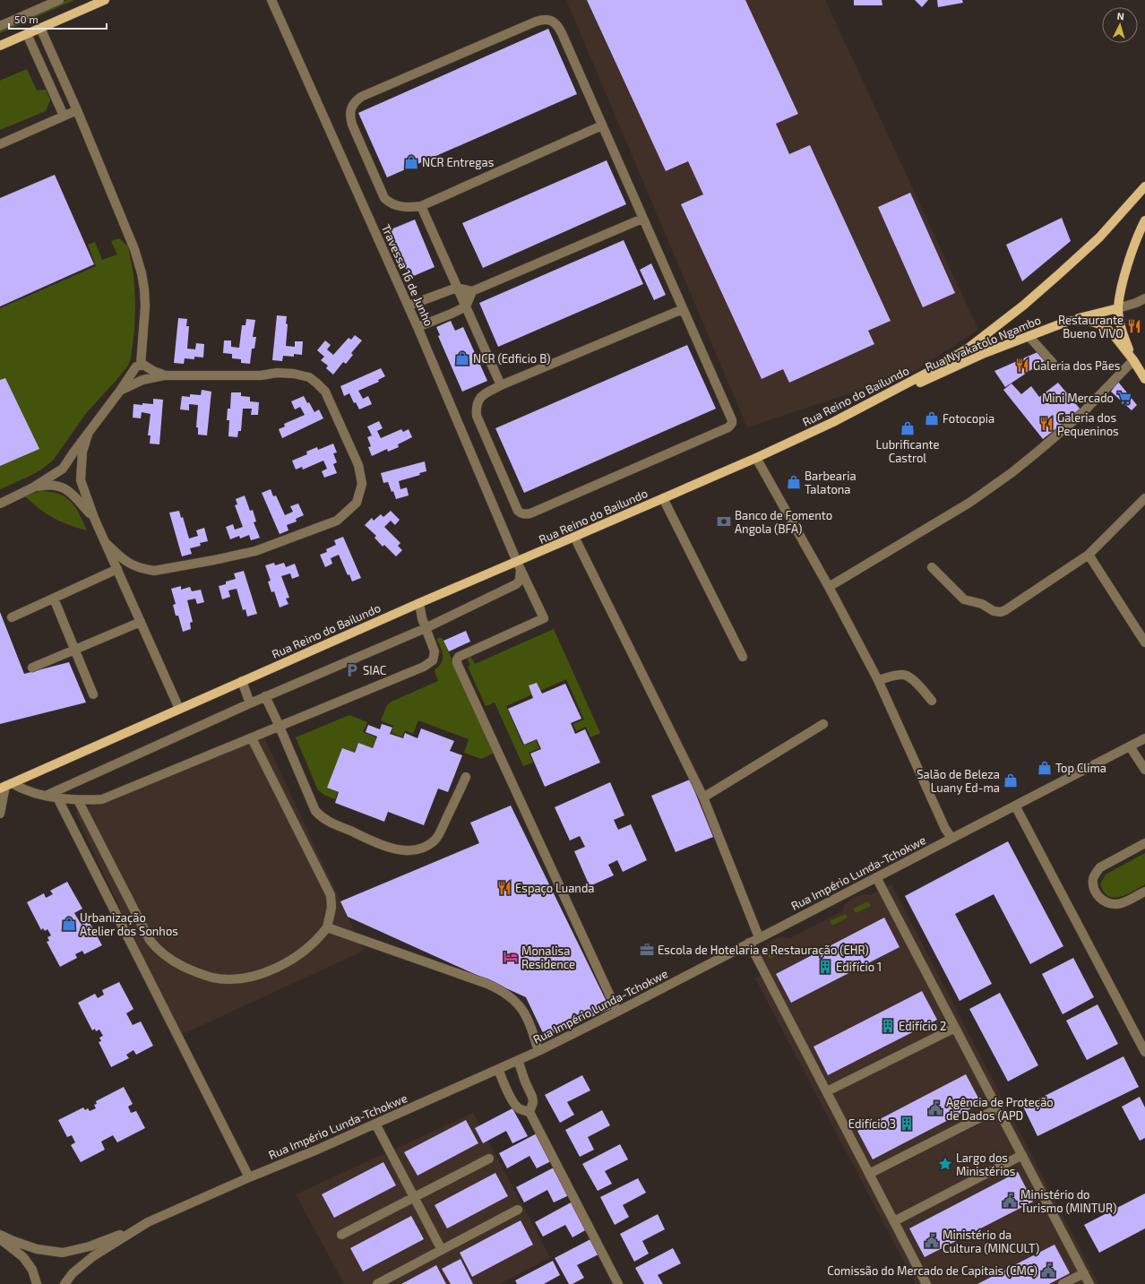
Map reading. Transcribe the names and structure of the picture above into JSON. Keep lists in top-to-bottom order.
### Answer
{
  "streets": {
    "main road": ["Rua Nyakatolo Ngambo", "Rua Reino do Bailundo"],
    "street": ["Travessa 16 de Junho", "Rua Império Lunda-Tchokwe"]
  },
  "crossings": [
    ["Travessa 16 de Junho", "Rua Reino do Bailundo"],
    ["Travessa 16 de Junho", "Rua Império Lunda-Tchokwe"],
    ["Rua Nyakatolo Ngambo", "Rua Reino do Bailundo"]
  ],
  "places": {
    "shop": [
      "NCR Entregas",
      "NCR (Edficio B)",
      "Fotocopia",
      "Lubrificante Castrol",
      "Barbearia Talatona",
      "Top Clima",
      "Salão de Beleza Luany Ed-ma",
      "Urbanização Atelier dos Sonhos"
    ],
    "restaurant": [
      "Restaurante Bueno VIVO",
      "Galeria dos Pães",
      "Galeria dos Pequeninos",
      "Espaço Luanda"
    ],
    "supermarket": ["Mini Mercado"],
    "bank": ["Banco de Fomento Angola (BFA)"],
    "parking": ["SIAC"],
    "office": ["Escola de Hotelaria e Restauração (EHR)"],
    "hotel": ["Monalisa Residence"],
    "building": ["Edifício 1", "Edifício 2", "Edifício 3"],
    "public building": [
      "Agência de Proteção de Dados (APD",
      "Ministério do Turismo (MINTUR)",
      "Ministério da Cultura (MINCULT)",
      "Comissão do Mercado de Capitais (CMC)"
    ],
    "place": ["Largo dos Ministérios"]
  },
  "scale_bar": "50 m",
  "north": "top"
}
